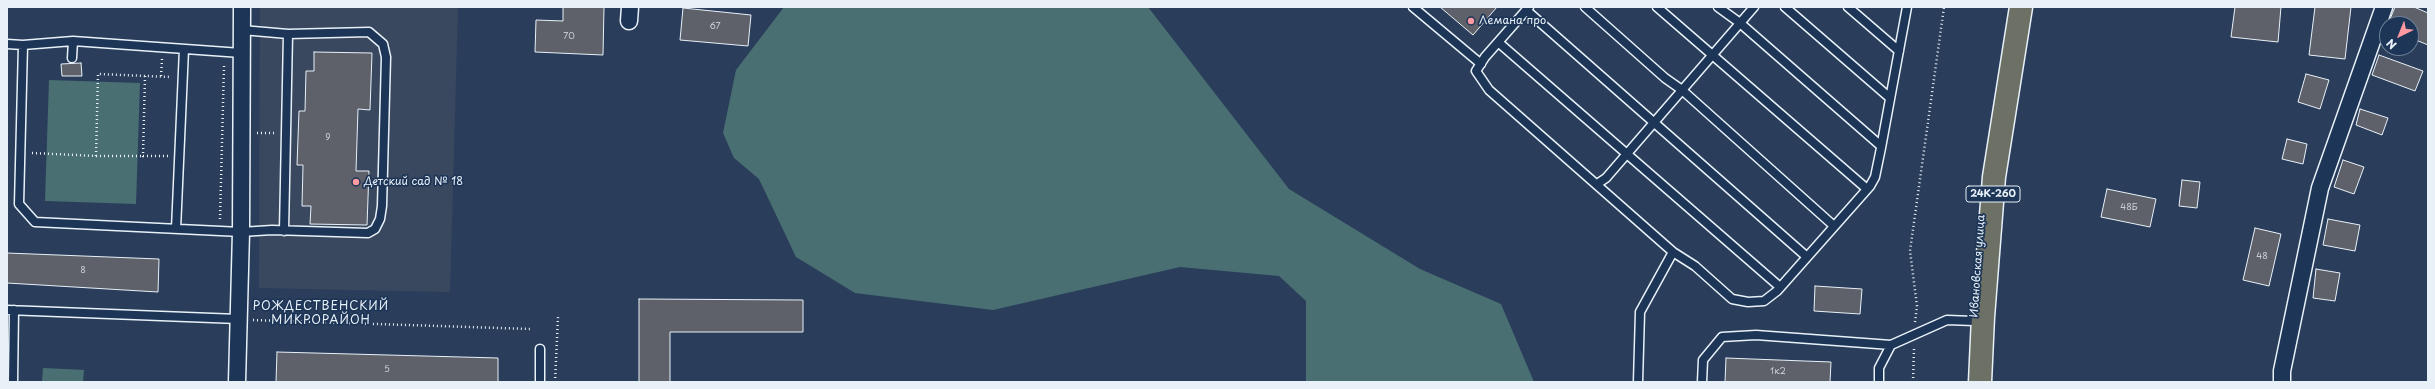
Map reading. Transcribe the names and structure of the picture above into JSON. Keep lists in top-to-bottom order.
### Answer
{
  "streets": {
    "main road": ["24К-260", "Ивановская улица"]
  },
  "districts": ["РОЖДЕСТВЕНСКИЙ МИКРОРАЙОН"],
  "places": ["Лемана про", "Детский сад № 18"],
  "house_numbers": [
    "67",
    "70",
    "9",
    "48Б",
    "48",
    "8",
    "5",
    "1к2"
  ],
  "north": "bottom left"
}
